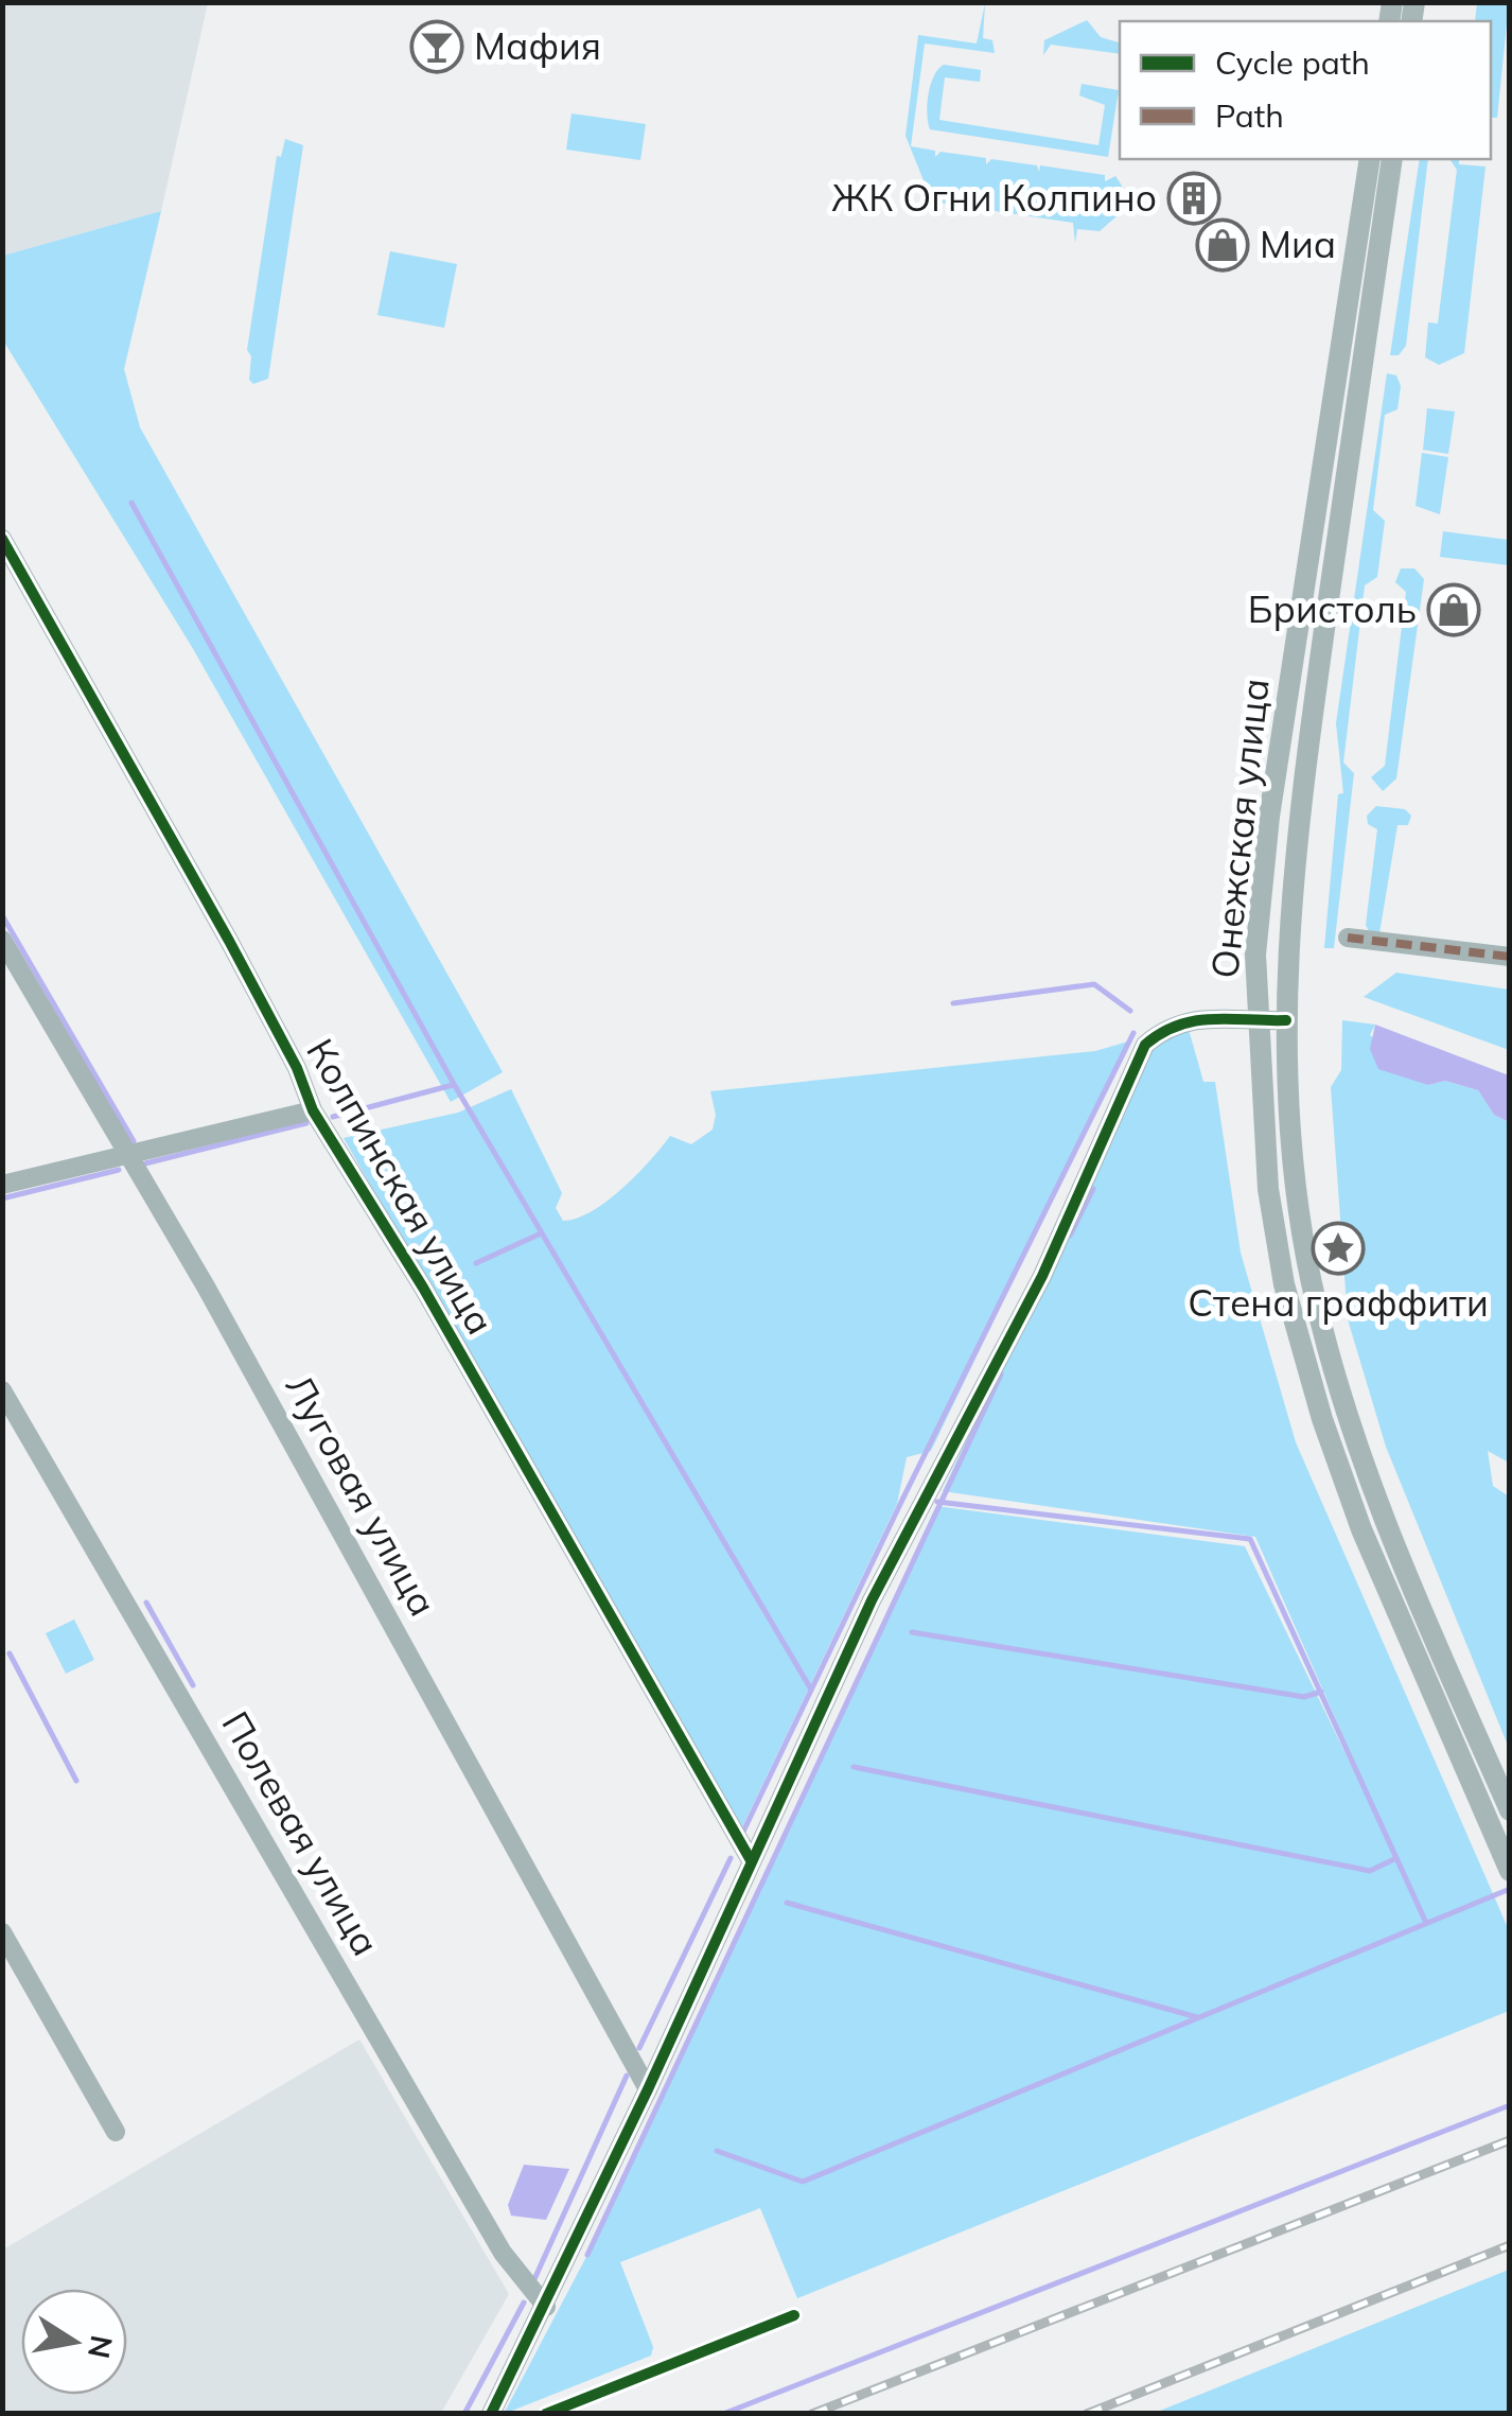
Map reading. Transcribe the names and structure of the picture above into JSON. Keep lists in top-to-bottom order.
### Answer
{
  "streets": {
    "main road": ["Онежская улица"],
    "street": ["Колпинская улица", "Луговая улица", "Полевая улица"]
  },
  "places": {
    "bar": ["Мафия"],
    "building": ["ЖК Огни Колпино"],
    "shop": ["Миа", "Бристоль"],
    "place": ["Стена граффити"]
  },
  "legend": ["Cycle path", "Path"],
  "north": "right"
}
